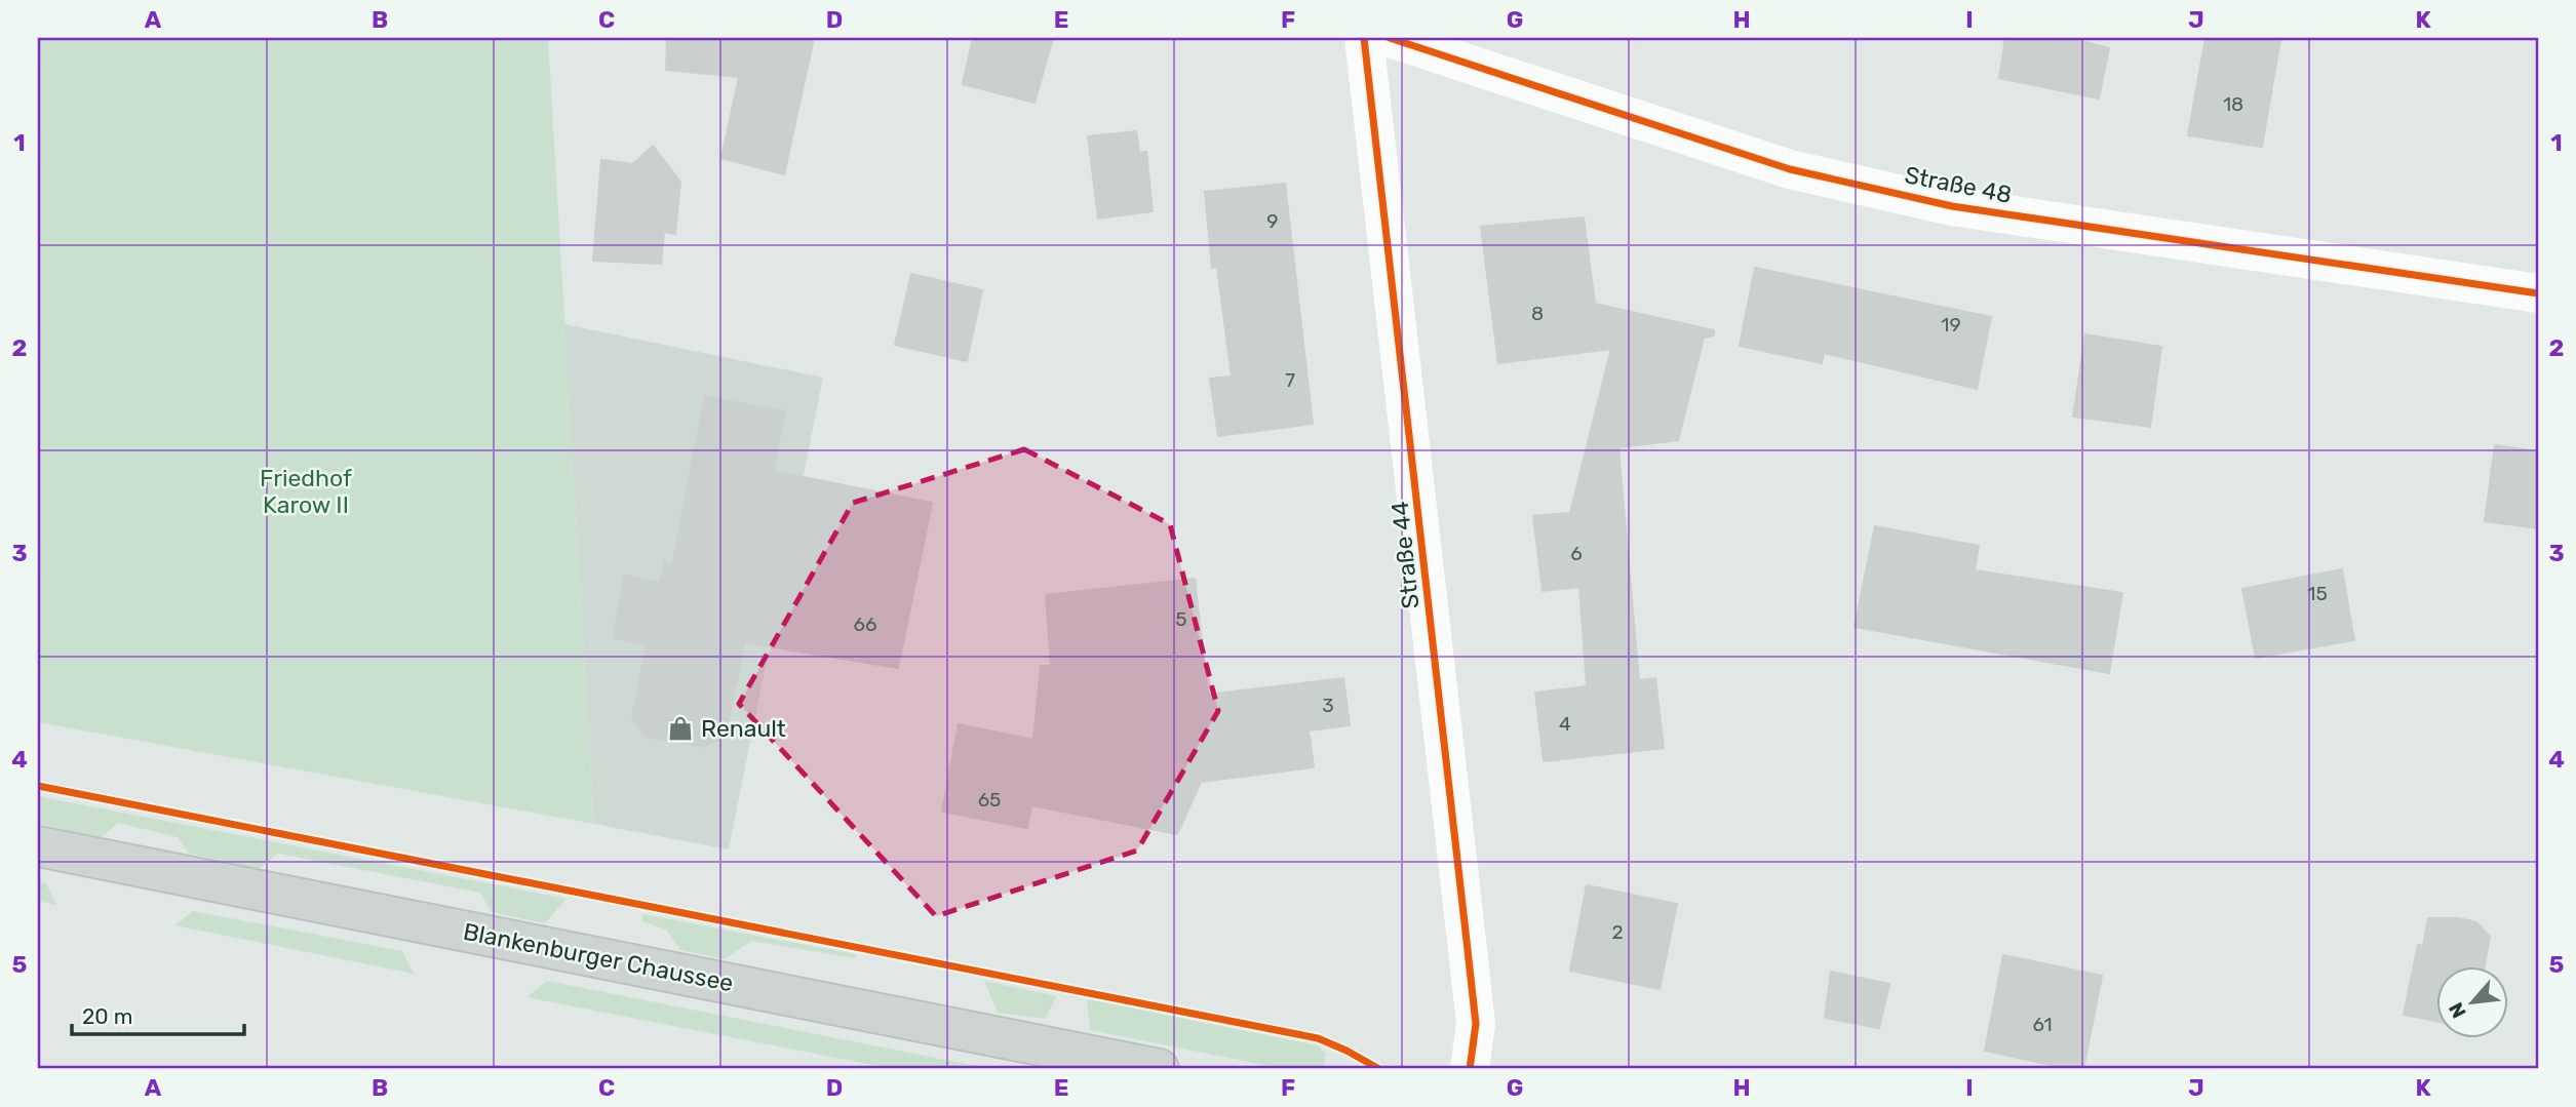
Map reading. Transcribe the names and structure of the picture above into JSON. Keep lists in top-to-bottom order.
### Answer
{
  "streets": {
    "main road": ["Blankenburger Chaussee"],
    "street": ["Straße 48", "Straße 44"]
  },
  "parks": ["Friedhof Karow II"],
  "places": {
    "shop": ["Renault"]
  },
  "house_numbers": [
    "18",
    "9",
    "8",
    "19",
    "7",
    "6",
    "15",
    "5",
    "66",
    "3",
    "4",
    "65",
    "2",
    "61"
  ],
  "scale_bar": "20 m",
  "north": "bottom left",
  "grid": {
    "columns": [
      "A",
      "B",
      "C",
      "D",
      "E",
      "F",
      "G",
      "H",
      "I",
      "J",
      "K"
    ],
    "rows": [
      "1",
      "2",
      "3",
      "4",
      "5"
    ]
  }
}
